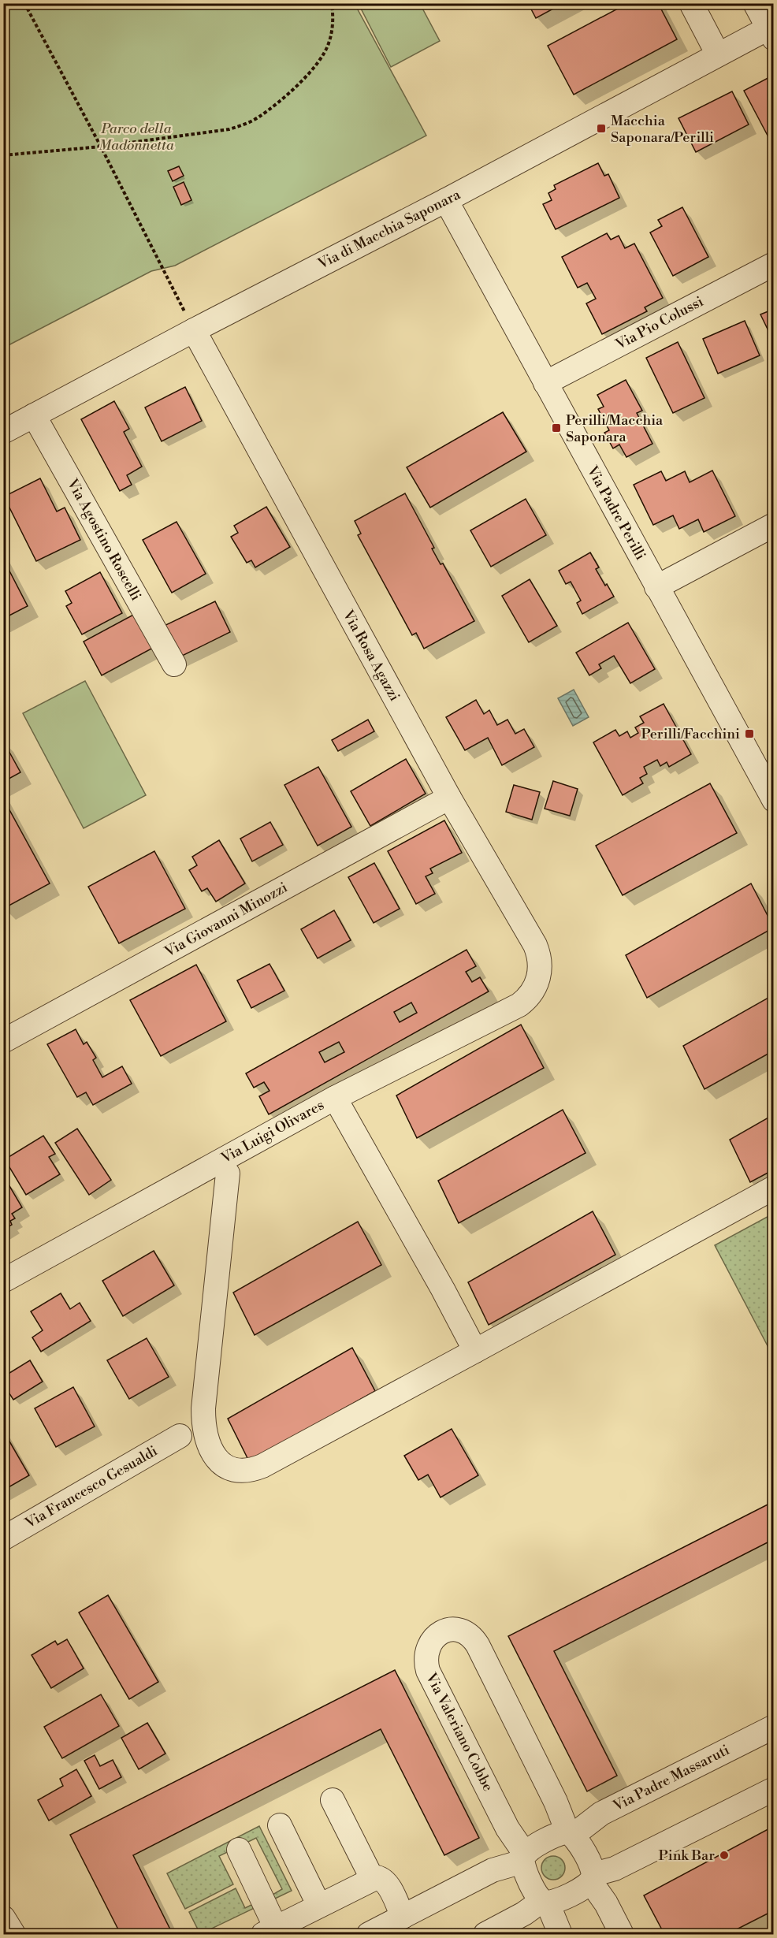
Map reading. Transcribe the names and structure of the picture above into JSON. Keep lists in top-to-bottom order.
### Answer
{
  "streets": {
    "street": [
      "Via di Macchia Saponara",
      "Via Pio Colussi",
      "Via Padre Perilli",
      "Via Agostino Roscelli",
      "Via Rosa Agazzi",
      "Via Giovanni Minozzi",
      "Via Luigi Olivares",
      "Via Francesco Gesualdi",
      "Via Valeriano Cobbe",
      "Via Padre Massaruti"
    ]
  },
  "crossings": [
    ["Via di Macchia Saponara", "Via Padre Perilli"],
    ["Via di Macchia Saponara", "Via Agostino Roscelli"],
    ["Via di Macchia Saponara", "Via Rosa Agazzi"],
    ["Via Pio Colussi", "Via Padre Perilli"],
    ["Via Rosa Agazzi", "Via Giovanni Minozzi"],
    ["Via Rosa Agazzi", "Via Luigi Olivares"],
    ["Via Valeriano Cobbe", "Via Padre Massaruti"]
  ],
  "parks": ["Parco della Madonnetta"],
  "places": {
    "transit": ["Macchia Saponara/Perilli", "Perilli/Macchia Saponara", "Perilli/Facchini"],
    "other": ["Pink Bar"]
  }
}
